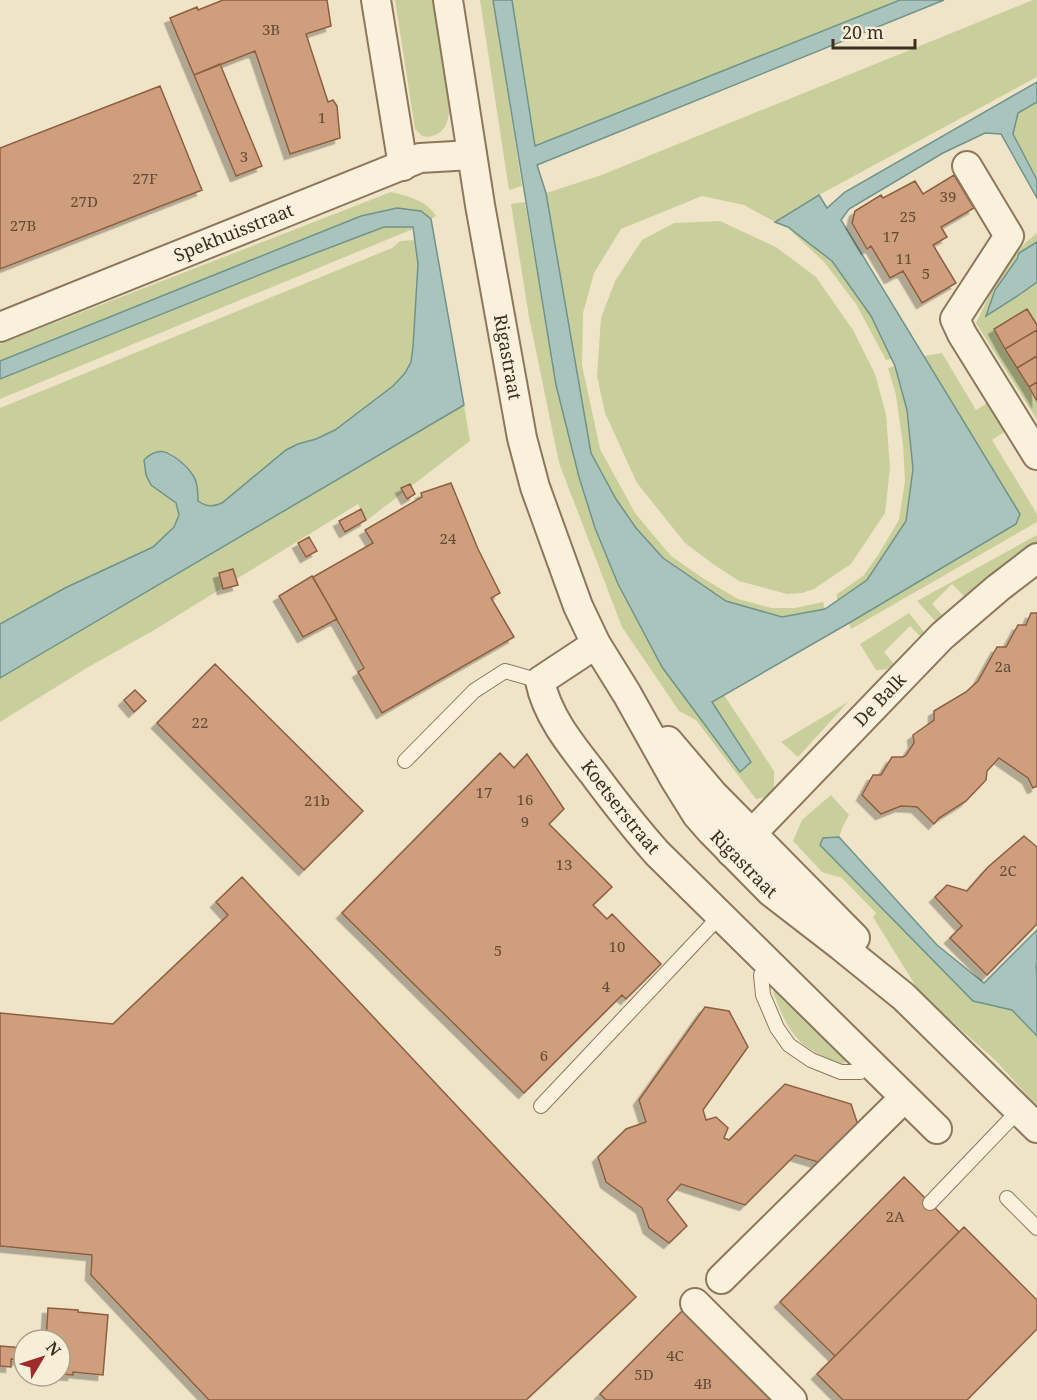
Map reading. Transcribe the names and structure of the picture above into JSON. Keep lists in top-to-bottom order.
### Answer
{
  "streets": {
    "street": [
      "Spekhuisstraat",
      "Rigastraat",
      "De Balk",
      "Koetserstraat"
    ]
  },
  "crossings": [
    ["Spekhuisstraat", "Rigastraat"],
    ["Rigastraat", "De Balk"]
  ],
  "house_numbers": [
    "3B",
    "1",
    "3",
    "27F",
    "39",
    "27D",
    "25",
    "27B",
    "17",
    "11",
    "5",
    "24",
    "2a",
    "22",
    "17",
    "16",
    "21b",
    "9",
    "13",
    "2C",
    "10",
    "5",
    "4",
    "6",
    "2A",
    "4C",
    "5D",
    "4B"
  ],
  "scale_bar": "20 m",
  "north": "top right"
}
